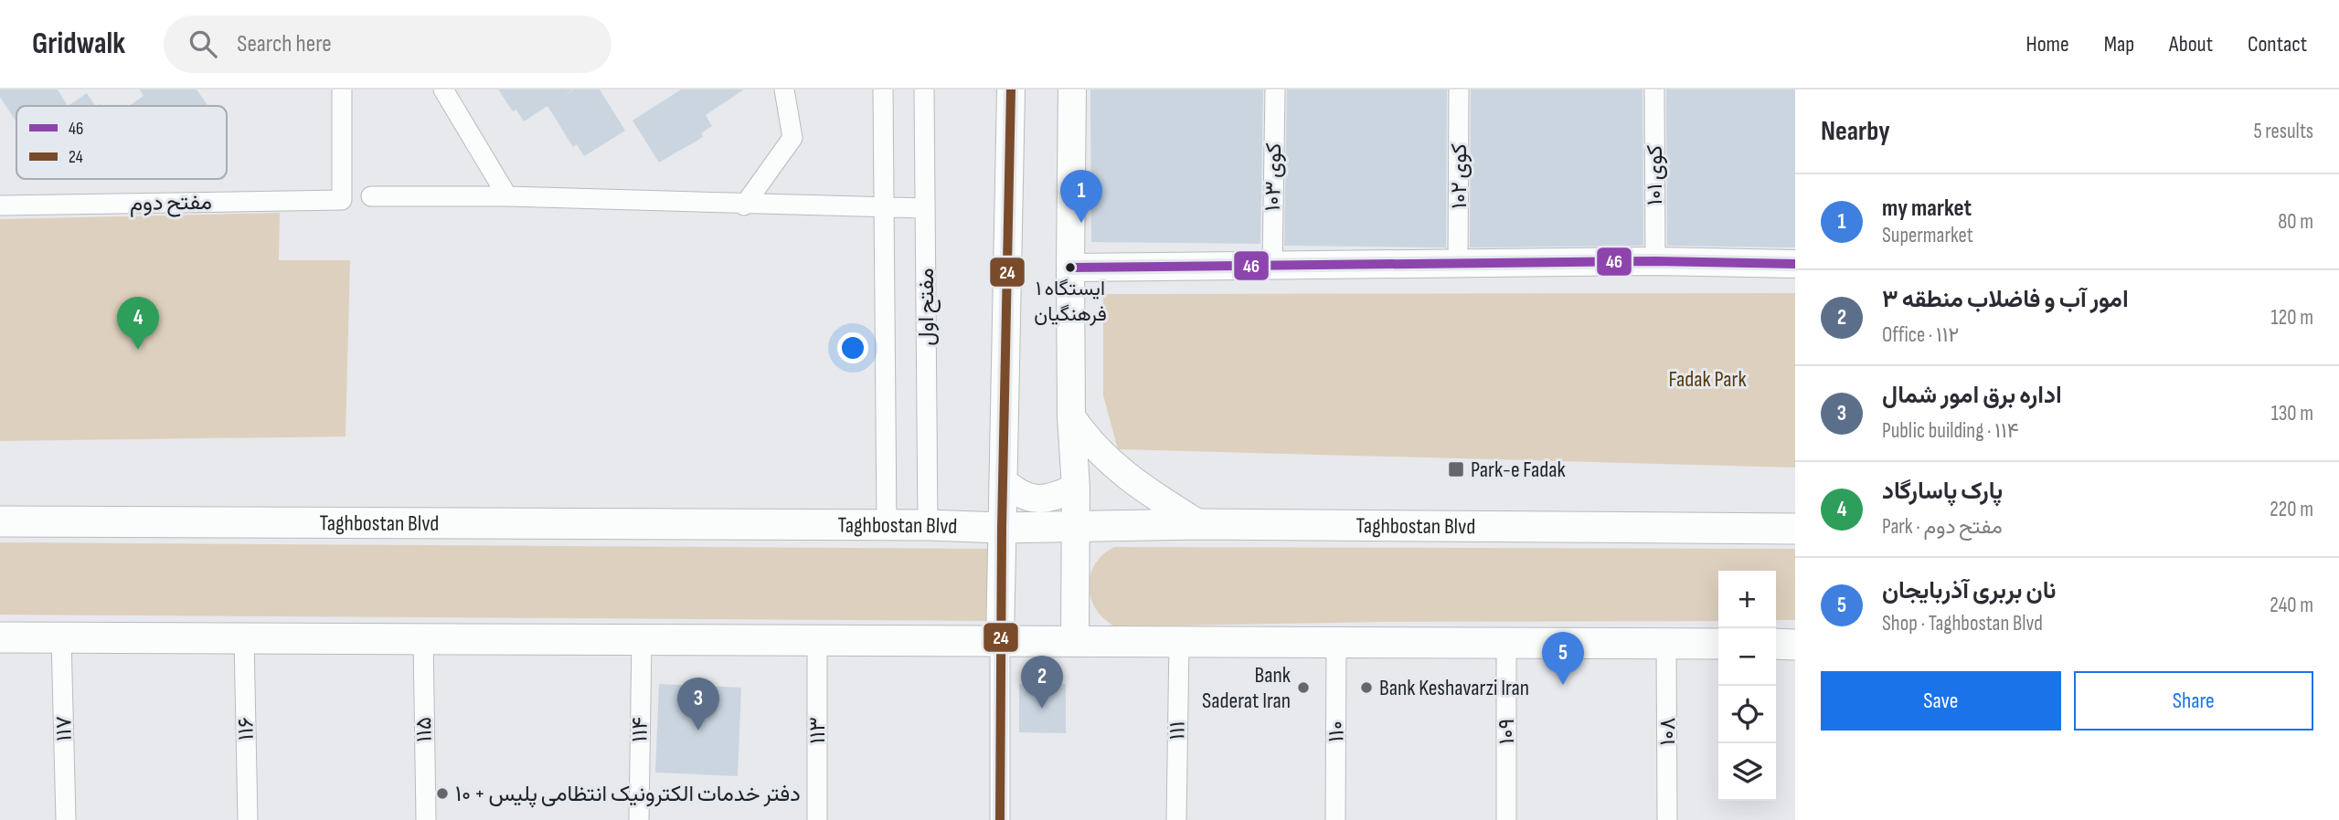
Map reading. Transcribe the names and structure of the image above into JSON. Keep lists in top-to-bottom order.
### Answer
{
  "streets": {
    "main road": ["Taghbostan Blvd"],
    "street": [
      "کوی ۱۰۱",
      "کوی ۱۰۲",
      "کوی ۱۰۳",
      "مفتح دوم",
      "مفتح اول",
      "۱۱۷",
      "۱۱۶",
      "۱۱۵",
      "۱۱۴",
      "۱۱۳",
      "۱۱۱",
      "۱۱۰",
      "۱۰۹",
      "۱۰۸"
    ]
  },
  "crossings": [
    ["مفتح اول", "Taghbostan Blvd"]
  ],
  "parks": ["Fadak Park"],
  "places": {
    "other": [
      "ایستگاه ۱ فرهنگیان",
      "Bank Saderat Iran",
      "Bank Keshavarzi Iran",
      "دفتر خدمات الکترونیک انتظامی پلیس + ۱۰"
    ],
    "transit": ["Park-e Fadak"]
  },
  "lines": ["transit line 24", "transit line 46"],
  "legend": ["46", "24"],
  "page": {
    "header": "Gridwalk",
    "search": "Search here",
    "nav": [
      "Home",
      "Map",
      "About",
      "Contact"
    ],
    "heading": ["Nearby", "5 results"],
    "pins": [
      "1",
      "4",
      "5",
      "2",
      "3"
    ],
    "list": [
      {
        "mark": "1",
        "name": "my market",
        "note": "Supermarket",
        "value": "80 m"
      },
      {
        "mark": "2",
        "name": "امور آب و فاضلاب منطقه ۳",
        "note": "Office · ۱۱۲",
        "value": "120 m"
      },
      {
        "mark": "3",
        "name": "اداره برق امور شمال",
        "note": "Public building · ۱۱۴",
        "value": "130 m"
      },
      {
        "mark": "4",
        "name": "پارک پاسارگاد",
        "note": "Park · مفتح دوم",
        "value": "220 m"
      },
      {
        "mark": "5",
        "name": "نان بربری آذربایجان",
        "note": "Shop · Taghbostan Blvd",
        "value": "240 m"
      }
    ],
    "map_buttons": ["+", "−"],
    "buttons": ["Save", "Share"]
  }
}
